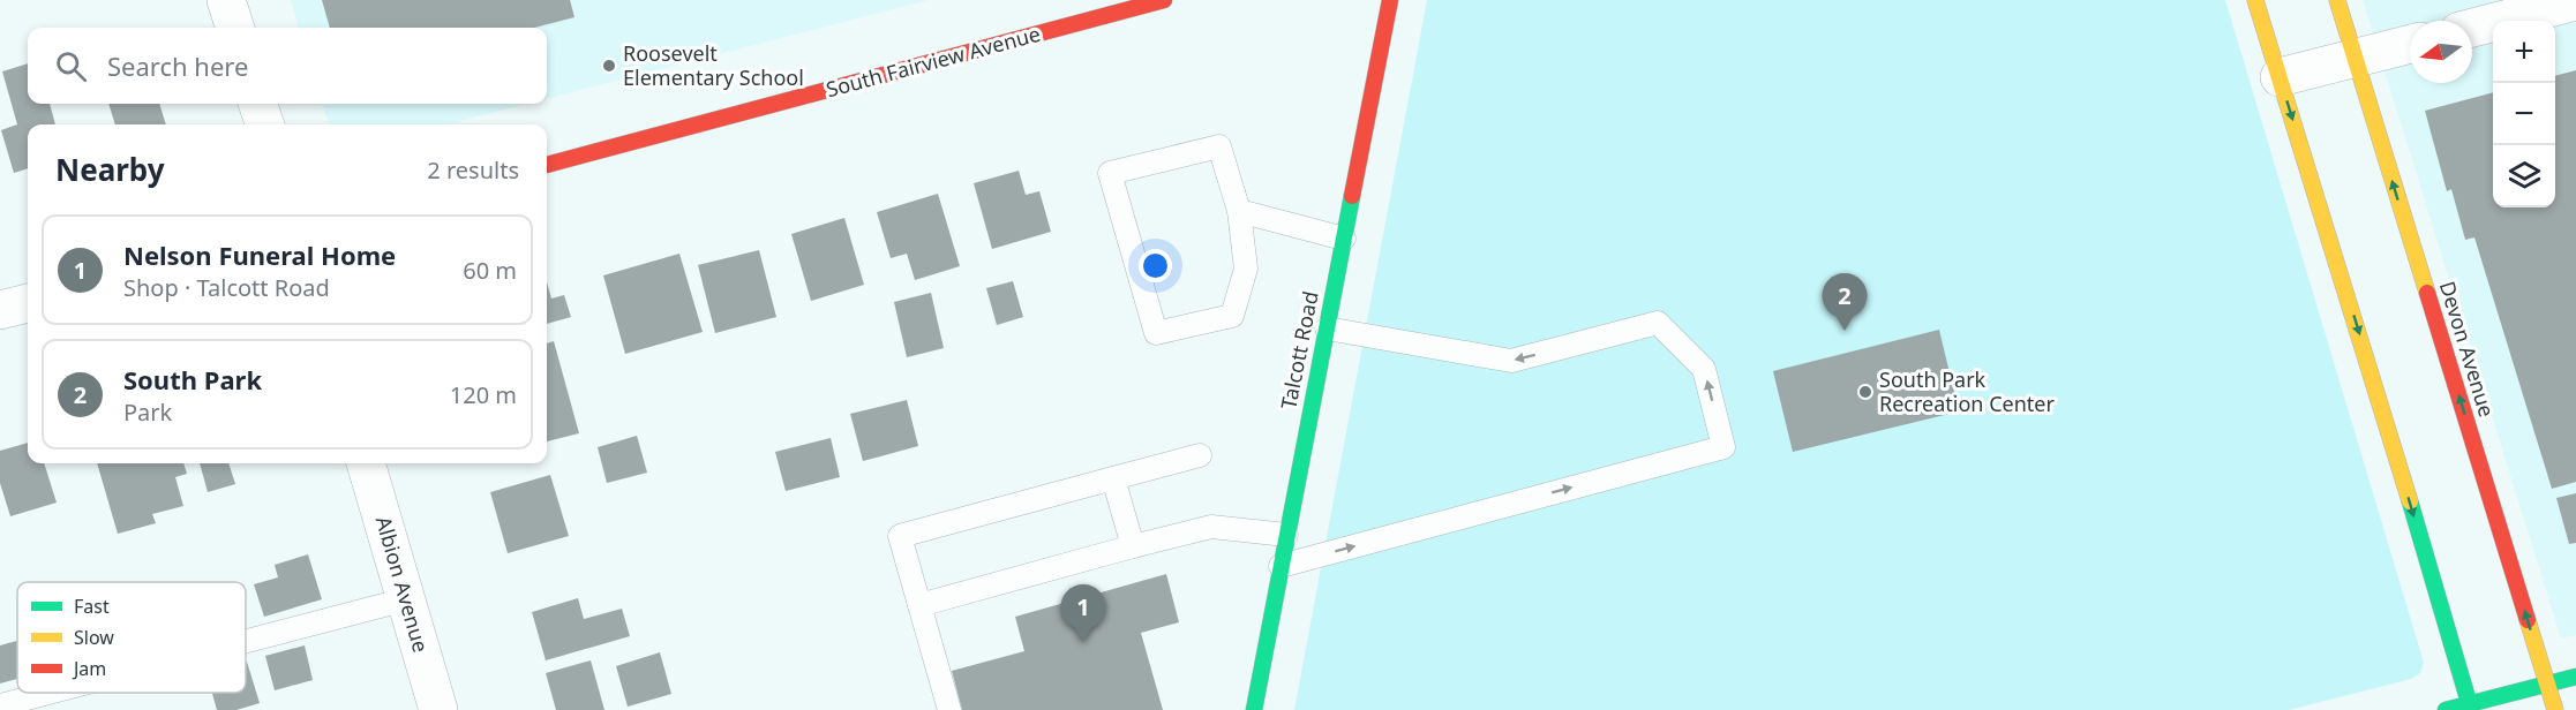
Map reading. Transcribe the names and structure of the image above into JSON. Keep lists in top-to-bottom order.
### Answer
{
  "streets": {
    "street": [
      "South Fairview Avenue",
      "Devon Avenue",
      "Talcott Road",
      "Albion Avenue"
    ]
  },
  "places": ["Roosevelt Elementary School", "South Park Recreation Center"],
  "legend": ["Fast", "Slow", "Jam"],
  "north": "left",
  "page": {
    "map_buttons": ["+", "−"],
    "search": "Search here",
    "heading": ["Nearby", "2 results"],
    "list": [
      {
        "mark": "1",
        "name": "Nelson Funeral Home",
        "note": "Shop · Talcott Road",
        "value": "60 m"
      },
      {
        "mark": "2",
        "name": "South Park",
        "note": "Park",
        "value": "120 m"
      }
    ],
    "pins": ["2", "1"]
  }
}
